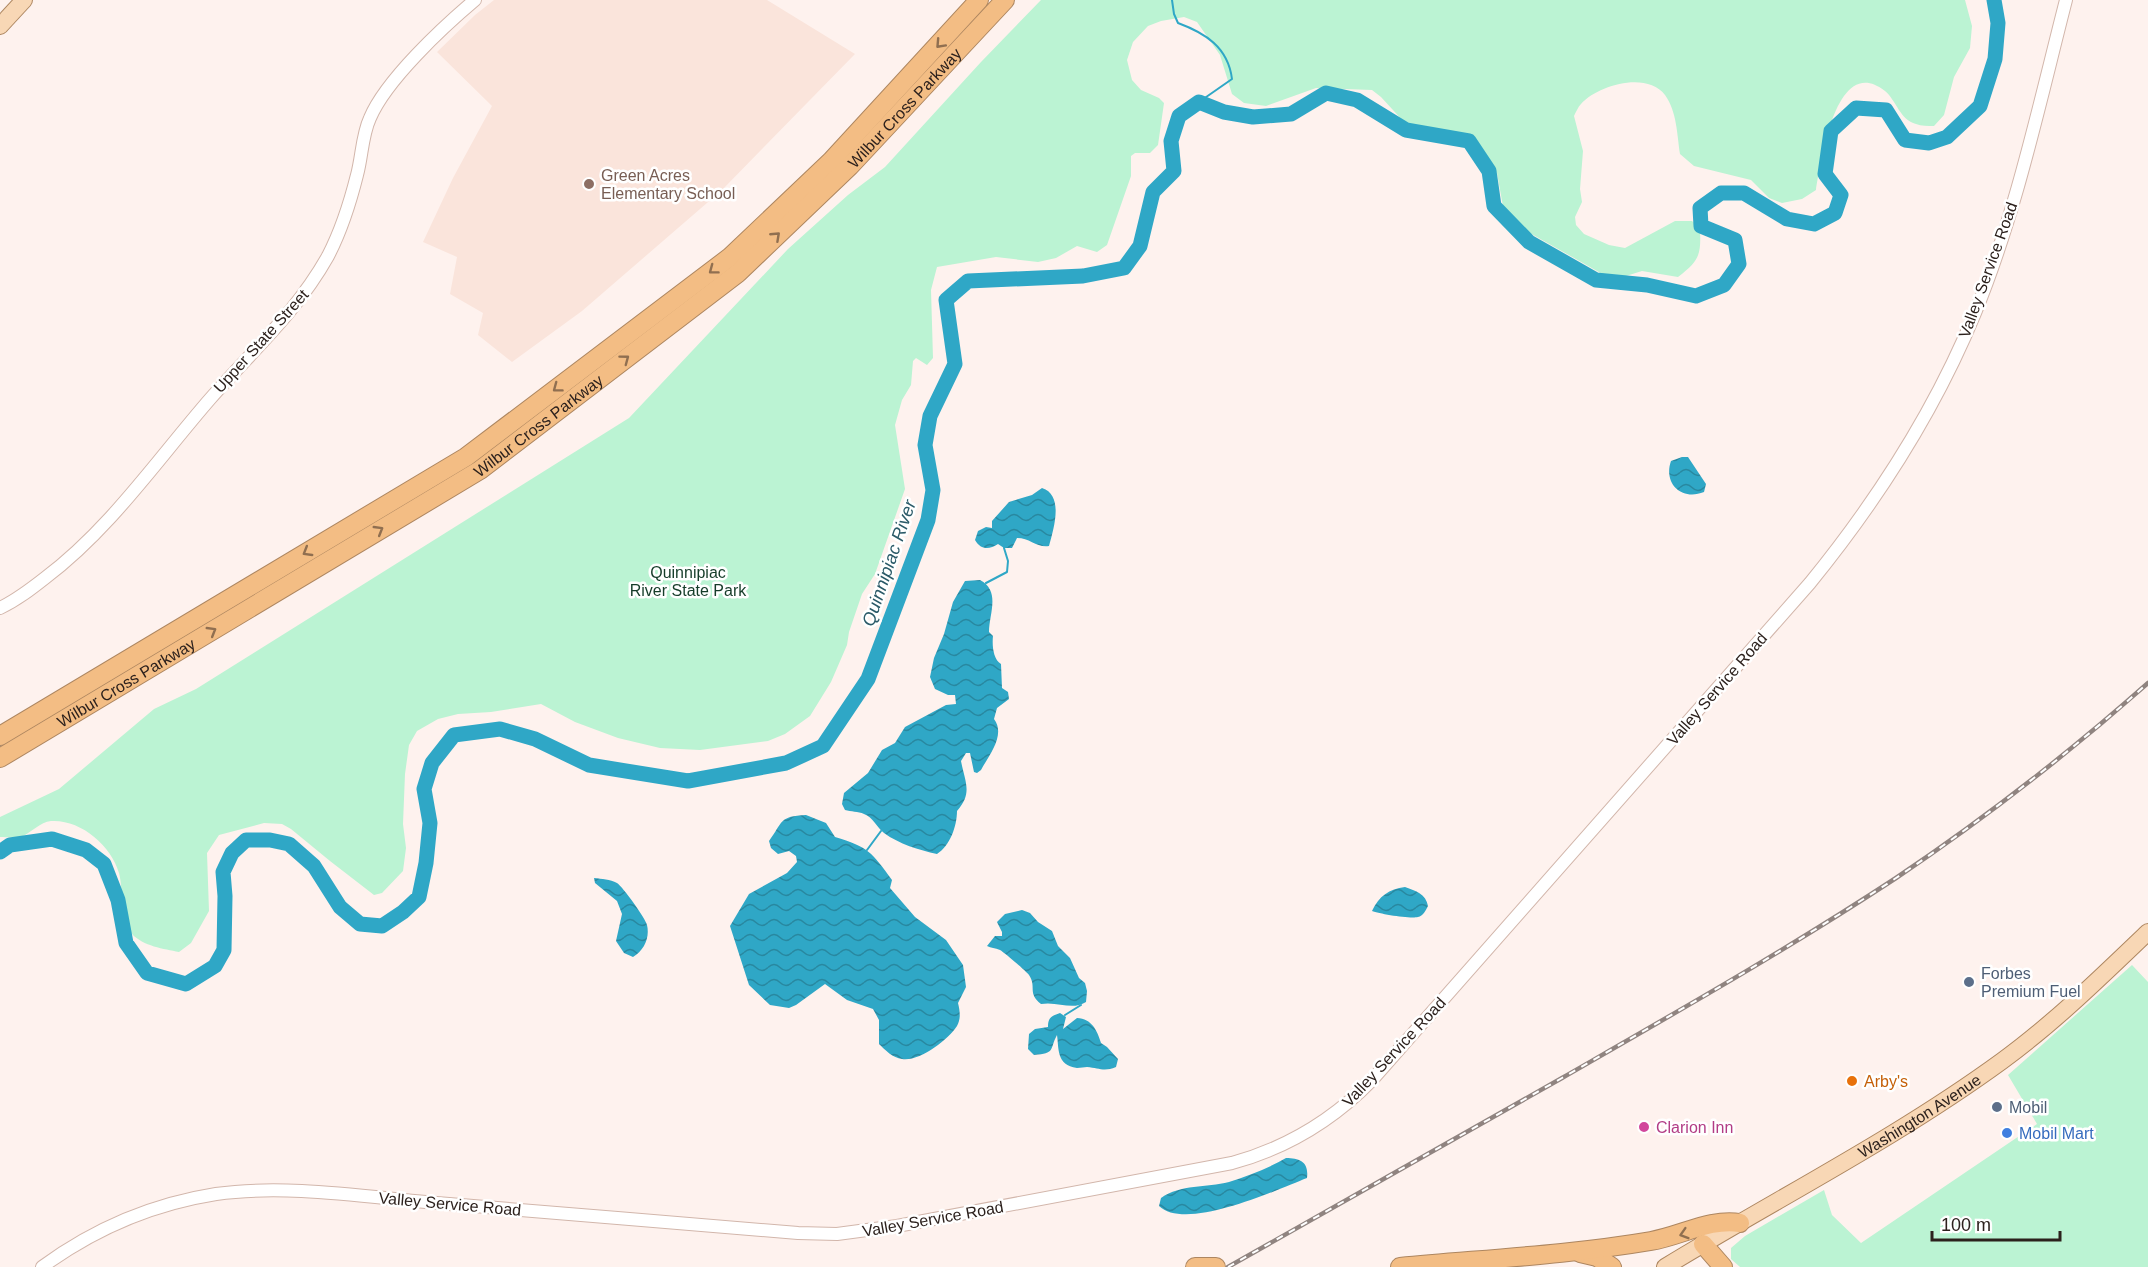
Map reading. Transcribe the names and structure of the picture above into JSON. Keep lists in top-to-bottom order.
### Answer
{
  "streets": {
    "highway": ["Wilbur Cross Parkway"],
    "main road": ["Washington Avenue"],
    "street": ["Valley Service Road", "Upper State Street"]
  },
  "water": ["Quinnipiac River"],
  "parks": ["Quinnipiac River State Park"],
  "places": [
    "Green Acres Elementary School",
    "Forbes Premium Fuel",
    "Arby's",
    "Mobil",
    "Clarion Inn",
    "Mobil Mart"
  ],
  "scale_bar": "100 m"
}
